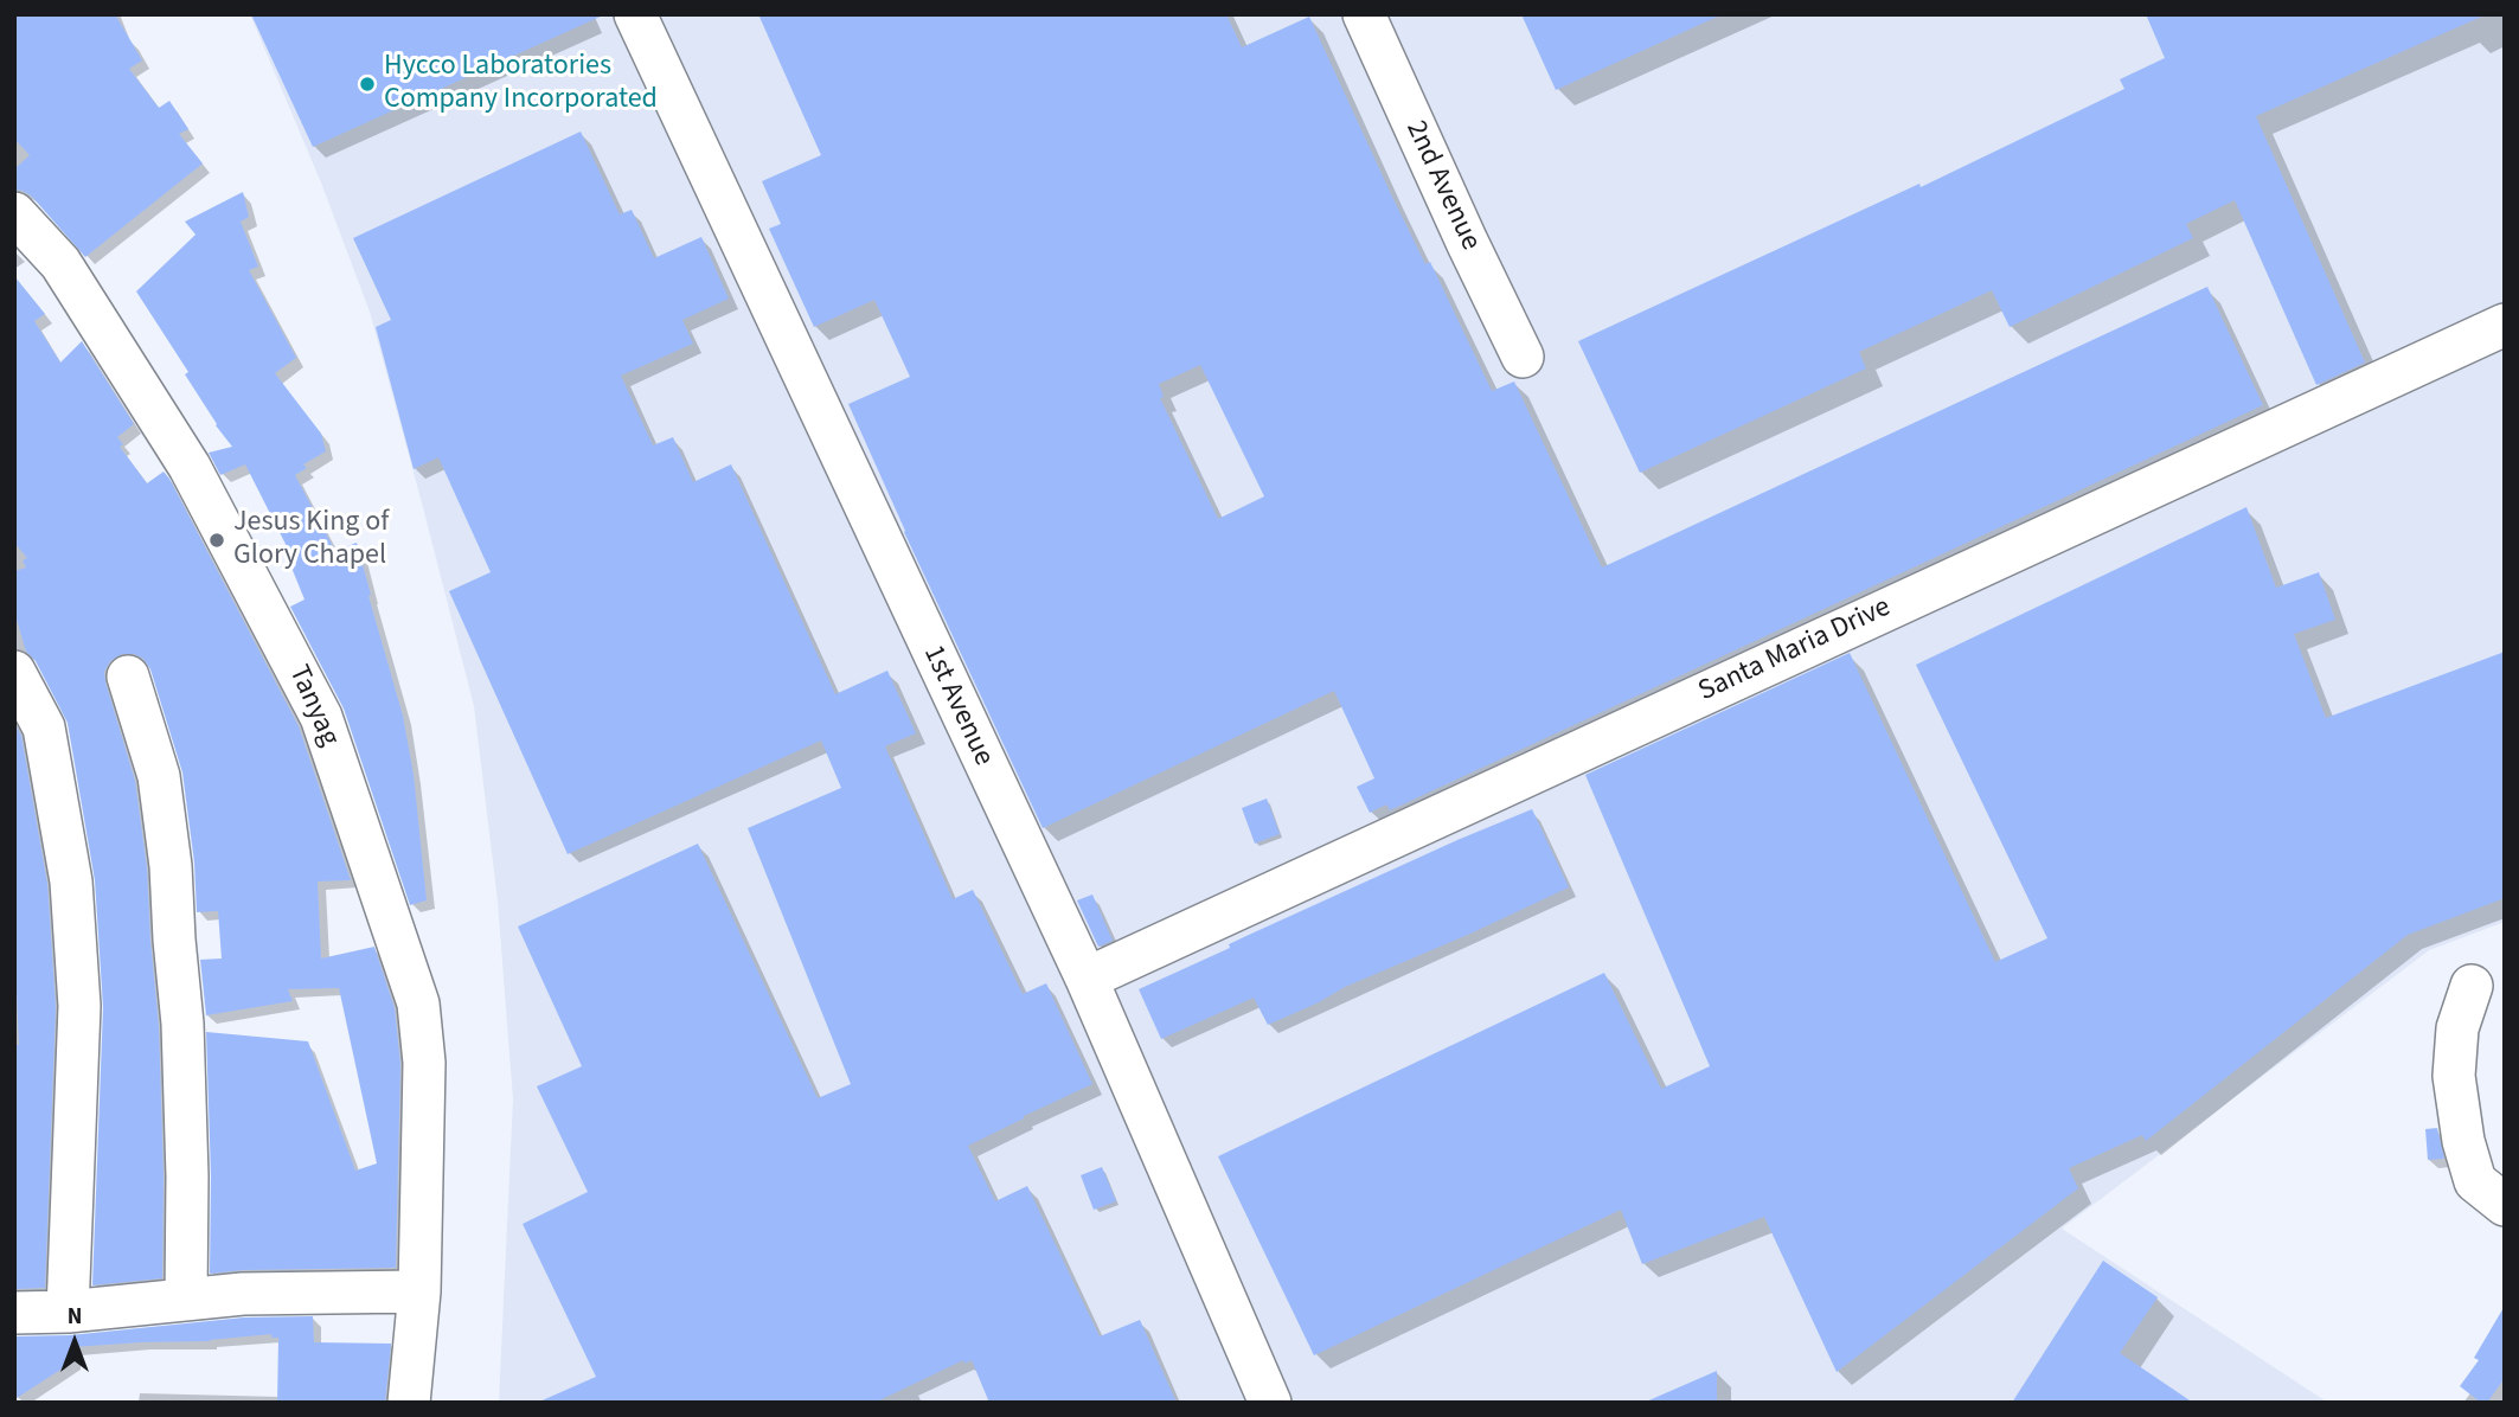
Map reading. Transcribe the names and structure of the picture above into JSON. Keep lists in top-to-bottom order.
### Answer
{
  "streets": {
    "street": [
      "2nd Avenue",
      "Santa Maria Drive",
      "Tanyag",
      "1st Avenue"
    ]
  },
  "crossings": [
    ["Santa Maria Drive", "1st Avenue"]
  ],
  "places": ["Hycco Laboratories Company Incorporated", "Jesus King of Glory Chapel"],
  "north": "top"
}
